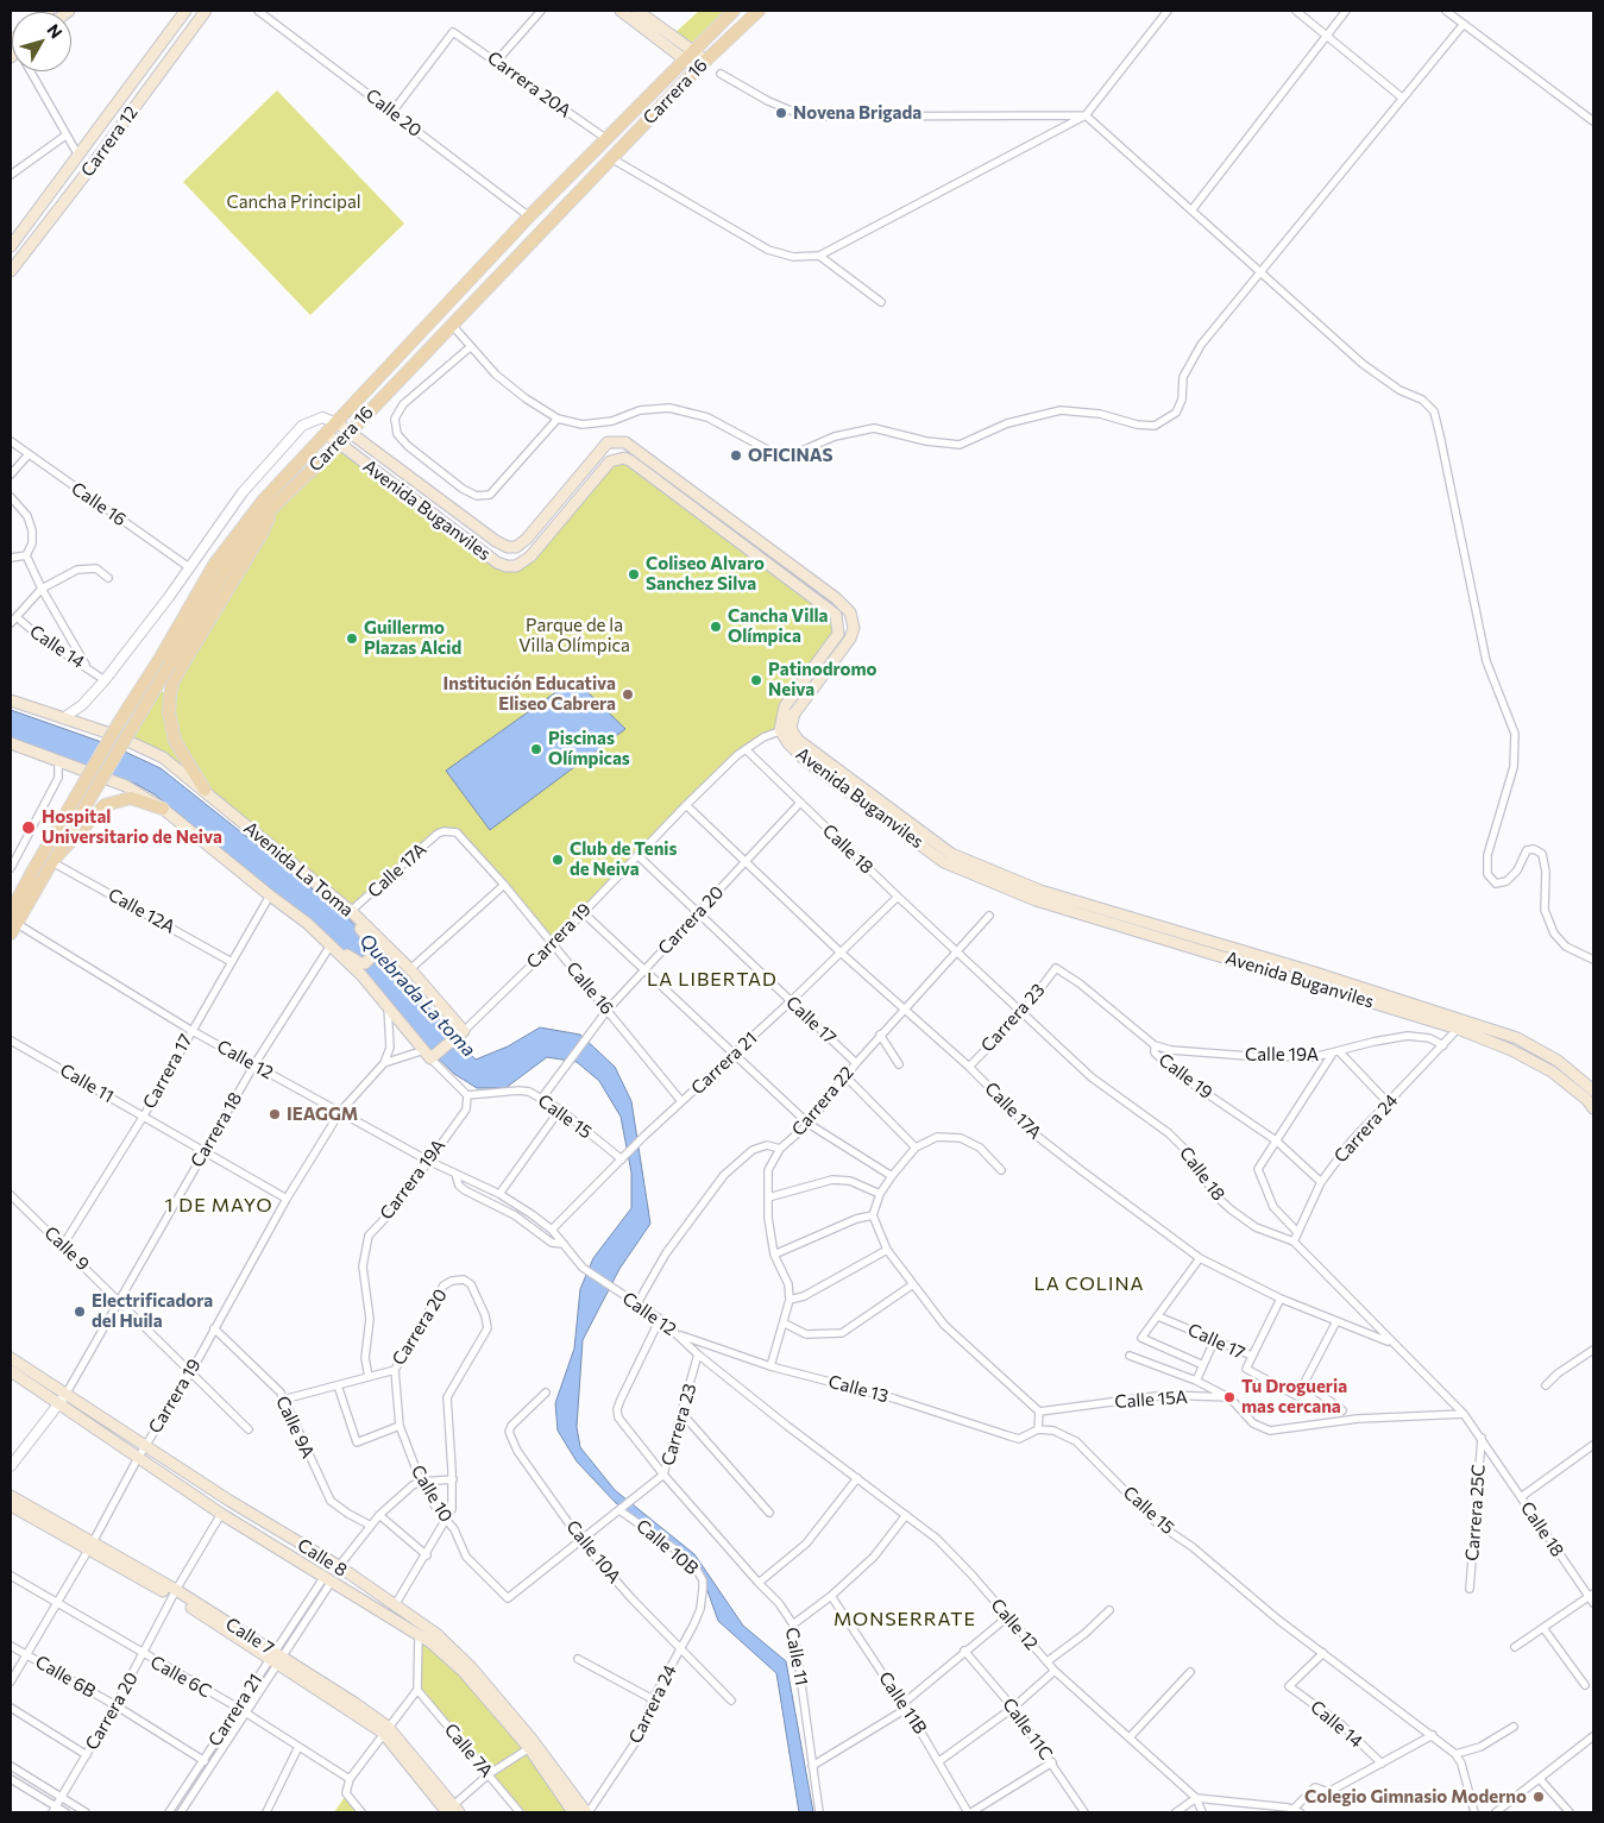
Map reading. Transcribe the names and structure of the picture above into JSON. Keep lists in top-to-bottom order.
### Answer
{
  "streets": {
    "main road": [
      "Carrera 16",
      "Carrera 12",
      "Avenida Buganviles",
      "Avenida La Toma",
      "Carrera 19",
      "Calle 8",
      "Calle 7"
    ],
    "street": [
      "Carrera 20A",
      "Calle 20",
      "Calle 16",
      "Calle 14",
      "Calle 18",
      "Calle 17A",
      "Calle 12A",
      "Carrera 20",
      "Carrera 23",
      "Calle 17",
      "Calle 19A",
      "Calle 12",
      "Carrera 21",
      "Carrera 17",
      "Calle 19",
      "Calle 11",
      "Carrera 22",
      "Calle 15",
      "Carrera 24",
      "Carrera 18",
      "Carrera 19A",
      "Calle 9",
      "Calle 13",
      "Calle 15A",
      "Calle 9A",
      "Calle 10",
      "Carrera 25C",
      "Calle 10B",
      "Calle 10A",
      "Calle 6B",
      "Calle 6C",
      "Calle 11B",
      "Calle 11C",
      "Calle 7A"
    ]
  },
  "crossings": [
    ["Carrera 20A", "Carrera 16"],
    ["Carrera 20A", "Calle 20"],
    ["Carrera 16", "Calle 20"],
    ["Carrera 16", "Avenida Buganviles"],
    ["Carrera 16", "Calle 12A"],
    ["Carrera 16", "Calle 12"],
    ["Calle 16", "Calle 17A"],
    ["Calle 16", "Carrera 20"],
    ["Calle 16", "Carrera 19"],
    ["Calle 16", "Carrera 21"],
    ["Avenida Buganviles", "Carrera 19"],
    ["Avenida Buganviles", "Carrera 24"],
    ["Calle 14", "Calle 15"],
    ["Calle 18", "Calle 17A"],
    ["Calle 18", "Carrera 20"],
    ["Calle 18", "Carrera 19"],
    ["Calle 18", "Carrera 23"],
    ["Calle 18", "Carrera 21"],
    ["Calle 18", "Carrera 22"],
    ["Calle 18", "Carrera 24"],
    ["Calle 18", "Carrera 25C"],
    ["Avenida La Toma", "Calle 17A"],
    ["Avenida La Toma", "Carrera 19"],
    ["Avenida La Toma", "Carrera 17"],
    ["Avenida La Toma", "Calle 15"],
    ["Avenida La Toma", "Carrera 18"],
    ["Avenida La Toma", "Carrera 19A"],
    ["Calle 17A", "Carrera 20"],
    ["Calle 17A", "Carrera 19"],
    ["Calle 17A", "Carrera 23"],
    ["Calle 17A", "Carrera 21"],
    ["Calle 17A", "Carrera 22"],
    ["Calle 12A", "Carrera 17"],
    ["Carrera 20", "Calle 17"],
    ["Carrera 20", "Calle 15"],
    ["Carrera 20", "Carrera 19A"],
    ["Carrera 20", "Calle 9A"],
    ["Carrera 20", "Calle 10"],
    ["Carrera 20", "Calle 8"],
    ["Carrera 20", "Calle 7"],
    ["Carrera 20", "Calle 6B"],
    ["Carrera 20", "Calle 6C"],
    ["Carrera 19", "Calle 17"],
    ["Carrera 19", "Calle 12"],
    ["Carrera 19", "Calle 11"],
    ["Carrera 19", "Calle 9"],
    ["Carrera 19", "Calle 9A"],
    ["Carrera 19", "Calle 8"],
    ["Carrera 19", "Calle 7"],
    ["Carrera 19", "Calle 6B"],
    ["Carrera 19", "Calle 6C"],
    ["Carrera 23", "Calle 12"],
    ["Carrera 23", "Calle 19"],
    ["Carrera 23", "Calle 11"],
    ["Carrera 23", "Calle 10"],
    ["Carrera 23", "Calle 10B"],
    ["Carrera 23", "Calle 10A"],
    ["Calle 17", "Carrera 21"],
    ["Calle 17", "Carrera 22"],
    ["Calle 19A", "Calle 19"],
    ["Calle 19A", "Carrera 24"],
    ["Calle 12", "Carrera 21"],
    ["Calle 12", "Carrera 17"],
    ["Calle 12", "Carrera 22"],
    ["Calle 12", "Carrera 18"],
    ["Calle 12", "Carrera 19A"],
    ["Calle 12", "Calle 13"],
    ["Carrera 21", "Calle 15"],
    ["Carrera 21", "Calle 8"],
    ["Carrera 21", "Calle 7"],
    ["Carrera 21", "Calle 6B"],
    ["Carrera 21", "Calle 6C"],
    ["Carrera 17", "Calle 11"],
    ["Carrera 17", "Calle 9"],
    ["Calle 19", "Carrera 24"],
    ["Calle 11", "Carrera 18"],
    ["Calle 15", "Carrera 19A"],
    ["Calle 15", "Calle 13"],
    ["Carrera 24", "Calle 10B"],
    ["Carrera 24", "Calle 10A"],
    ["Carrera 24", "Calle 8"],
    ["Carrera 18", "Calle 9"],
    ["Carrera 18", "Calle 8"]
  ],
  "districts": [
    "LA LIBERTAD",
    "1 DE MAYO",
    "LA COLINA",
    "MONSERRATE"
  ],
  "water": ["Quebrada La toma"],
  "parks": ["Cancha Principal", "Parque de la Villa Olímpica"],
  "places": [
    "Novena Brigada",
    "OFICINAS",
    "Coliseo Alvaro Sanchez Silva",
    "Cancha Villa Olímpica",
    "Guillermo Plazas Alcid",
    "Patinodromo Neiva",
    "Institución Educativa Eliseo Cabrera",
    "Piscinas Olímpicas",
    "Hospital Universitario de Neiva",
    "Club de Tenis de Neiva",
    "IEAGGM",
    "Electrificadora del Huila",
    "Tu Drogueria mas cercana",
    "Colegio Gimnasio Moderno"
  ],
  "north": "top right"
}
